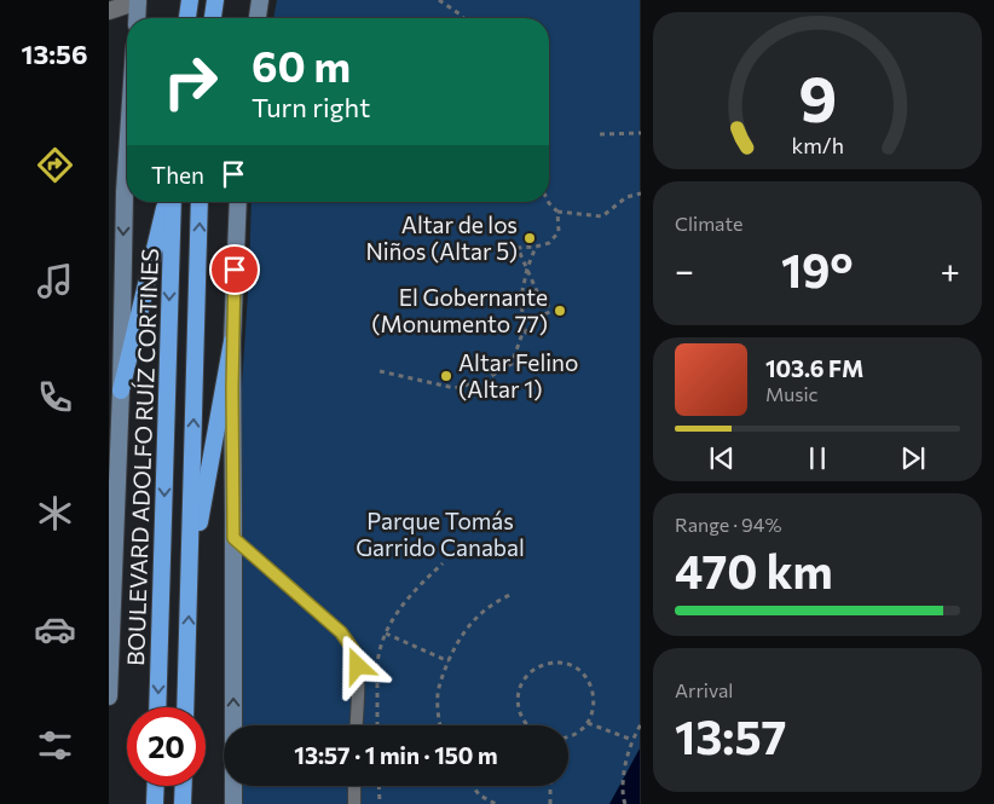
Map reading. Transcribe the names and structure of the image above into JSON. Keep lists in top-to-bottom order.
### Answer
{
  "streets": {
    "highway": ["BOULEVARD ADOLFO RUÍZ CORTINES"]
  },
  "parks": ["Parque Tomás Garrido Canabal"],
  "places": ["Altar de los Niños (Altar 5)", "El Gobernante (Monumento 77)", "Altar Felino (Altar 1)"],
  "page": {
    "tabs": "13:56",
    "turn": ["60 m", "Turn right"],
    "then": "Then",
    "tile": [
      "Climate",
      ["Range · 94%", "470 km"],
      ["Arrival", "13:57"]
    ],
    "heat": ["−", "19°", "+"],
    "song": ["103.6 FM", "Music"],
    "limit": "20",
    "trip": "13:57 · 1 min · 150 m",
    "gauge": ["9", "km/h"]
  }
}
